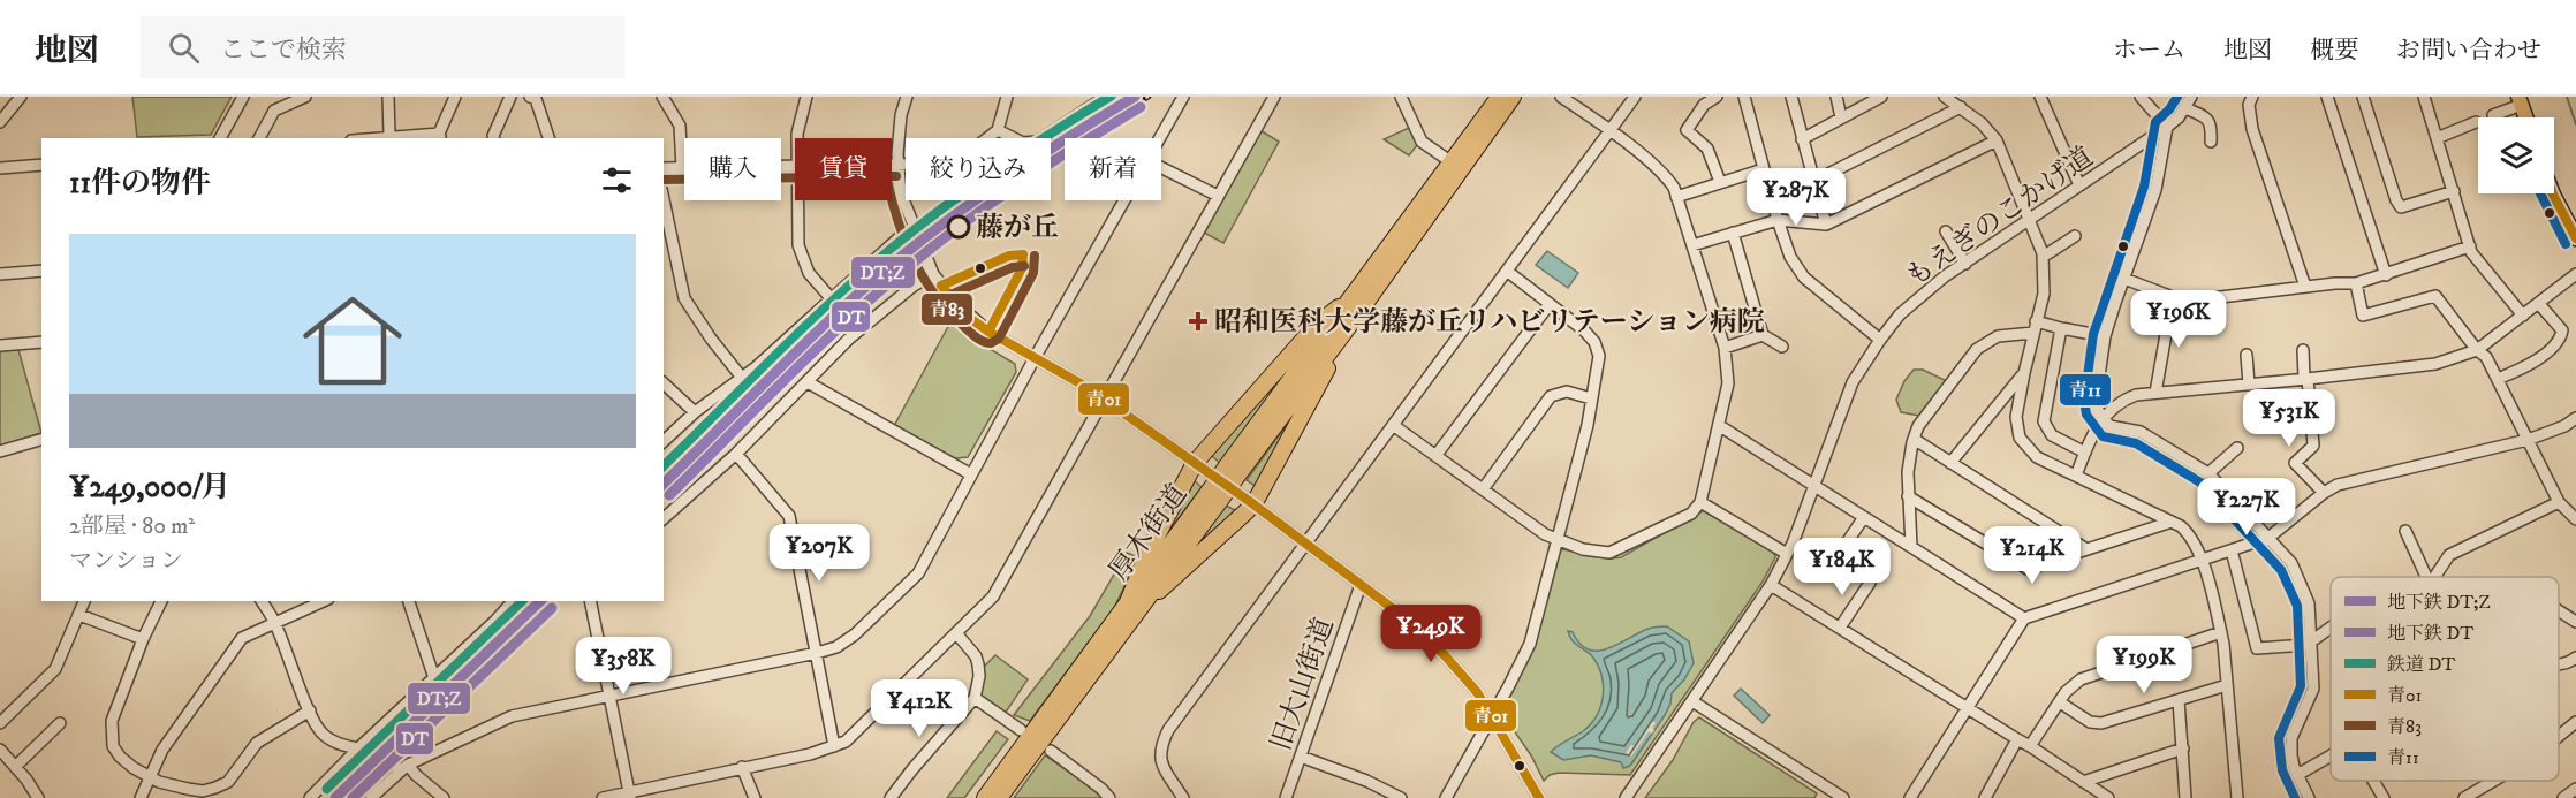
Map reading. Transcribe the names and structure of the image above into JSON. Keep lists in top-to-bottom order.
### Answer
{
  "streets": {
    "highway": ["厚木街道"],
    "street": ["もえぎのこかげ道", "旧大山街道"]
  },
  "places": {
    "other": ["藤が丘"],
    "health": ["昭和医科大学藤が丘リハビリテーション病院"]
  },
  "lines": [
    "metro line DT;Z",
    "rail line DT",
    "transit line 青11",
    "metro line DT",
    "transit line 青83",
    "transit line 青01"
  ],
  "legend": [
    "地下鉄 DT;Z",
    "地下鉄 DT",
    "鉄道 DT",
    "青01",
    "青83",
    "青11"
  ],
  "page": {
    "header": "地図",
    "search": "ここで検索",
    "nav": [
      "ホーム",
      "地図",
      "概要",
      "お問い合わせ"
    ],
    "chip": [
      "購入",
      "賃貸",
      "絞り込み",
      "新着"
    ],
    "heading": "11件の物件",
    "price": [
      "¥287K",
      "¥196K",
      "¥531K",
      "¥227K",
      "¥207K",
      "¥214K",
      "¥184K",
      "¥249K",
      "¥199K",
      "¥358K",
      "¥412K"
    ],
    "list": [
      {
        "name": "¥249,000/月",
        "note": "2部屋 · 80 m² · マンション"
      }
    ]
  }
}
